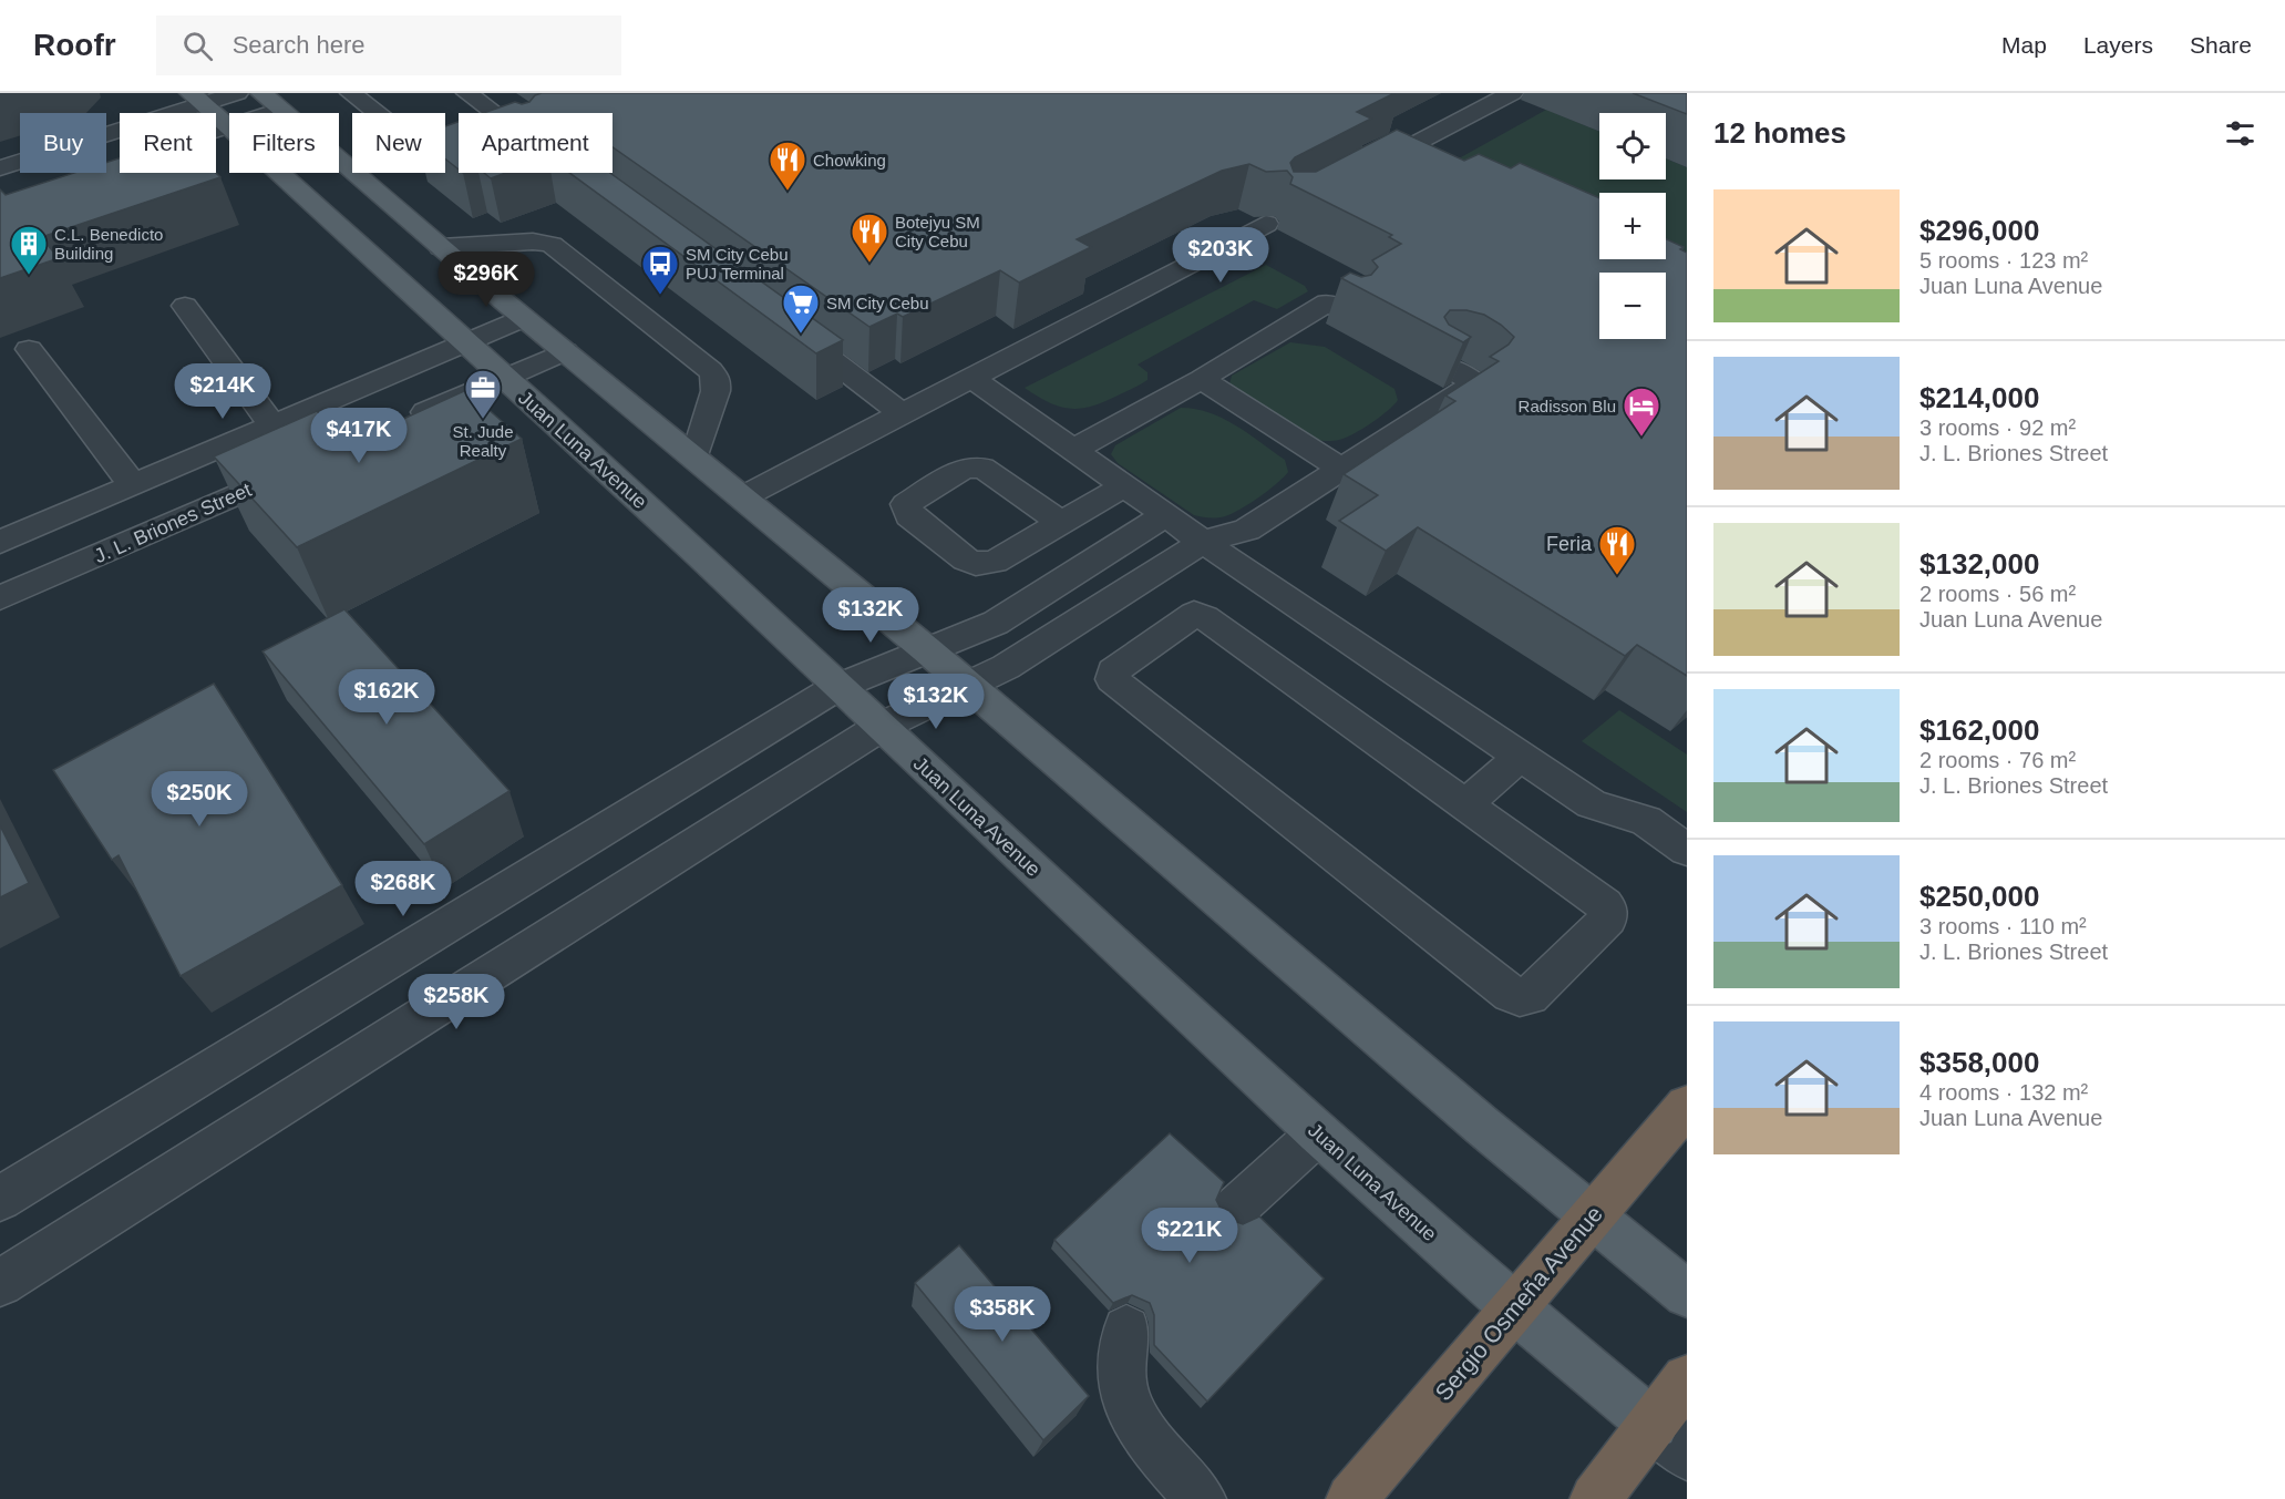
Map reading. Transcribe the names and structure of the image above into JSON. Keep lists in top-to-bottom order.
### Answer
{
  "streets": {
    "highway": ["Sergio Osmeña Avenue"],
    "main road": ["Juan Luna Avenue"],
    "street": ["J. L. Briones Street"]
  },
  "crossings": [
    ["Juan Luna Avenue", "Sergio Osmeña Avenue"]
  ],
  "places": {
    "restaurant": ["Chowking", "Botejyu SM City Cebu", "Feria"],
    "building": ["C.L. Benedicto Building"],
    "bus stop": ["SM City Cebu PUJ Terminal"],
    "supermarket": ["SM City Cebu"],
    "office": ["St. Jude Realty"],
    "hotel": ["Radisson Blu"]
  },
  "page": {
    "header": "Roofr",
    "search": "Search here",
    "nav": ["Map", "Layers", "Share"],
    "heading": "12 homes",
    "map_buttons": ["+", "−"],
    "chip": [
      "Buy",
      "Rent",
      "Filters",
      "New",
      "Apartment"
    ],
    "list": [
      {
        "name": "$296,000",
        "note": "5 rooms · 123 m² · Juan Luna Avenue"
      },
      {
        "name": "$214,000",
        "note": "3 rooms · 92 m² · J. L. Briones Street"
      },
      {
        "name": "$132,000",
        "note": "2 rooms · 56 m² · Juan Luna Avenue"
      },
      {
        "name": "$162,000",
        "note": "2 rooms · 76 m² · J. L. Briones Street"
      },
      {
        "name": "$250,000",
        "note": "3 rooms · 110 m² · J. L. Briones Street"
      },
      {
        "name": "$358,000",
        "note": "4 rooms · 132 m² · Juan Luna Avenue"
      }
    ],
    "price": [
      "$203K",
      "$296K",
      "$214K",
      "$417K",
      "$132K",
      "$162K",
      "$132K",
      "$250K",
      "$268K",
      "$258K",
      "$221K",
      "$358K"
    ]
  }
}
